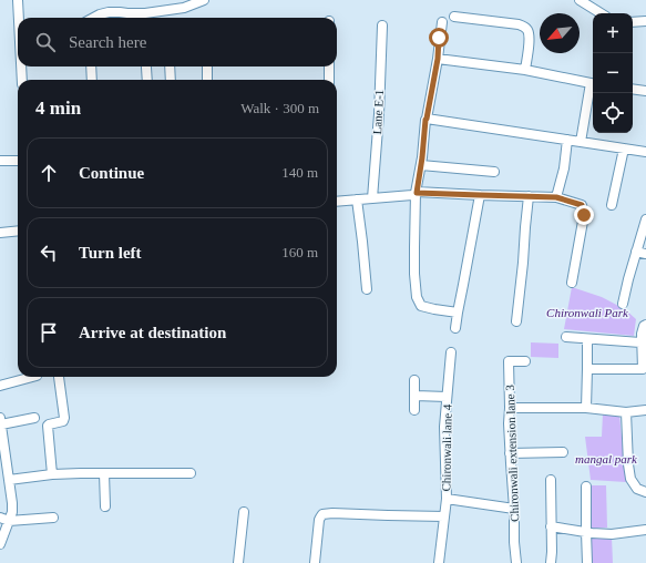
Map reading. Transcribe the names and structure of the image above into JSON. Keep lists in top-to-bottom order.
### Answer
{
  "streets": {
    "street": ["Lane E-1", "Chironwali lane 4", "Chironwali extension lane 3"]
  },
  "parks": ["Chironwali Park", "mangal park"],
  "north": "bottom left",
  "page": {
    "map_buttons": ["+", "−"],
    "search": "Search here",
    "heading": ["4 min", "Walk · 300 m"],
    "list": [
      ["Continue", "140 m"],
      ["Turn left", "160 m"],
      "Arrive at destination"
    ]
  }
}
